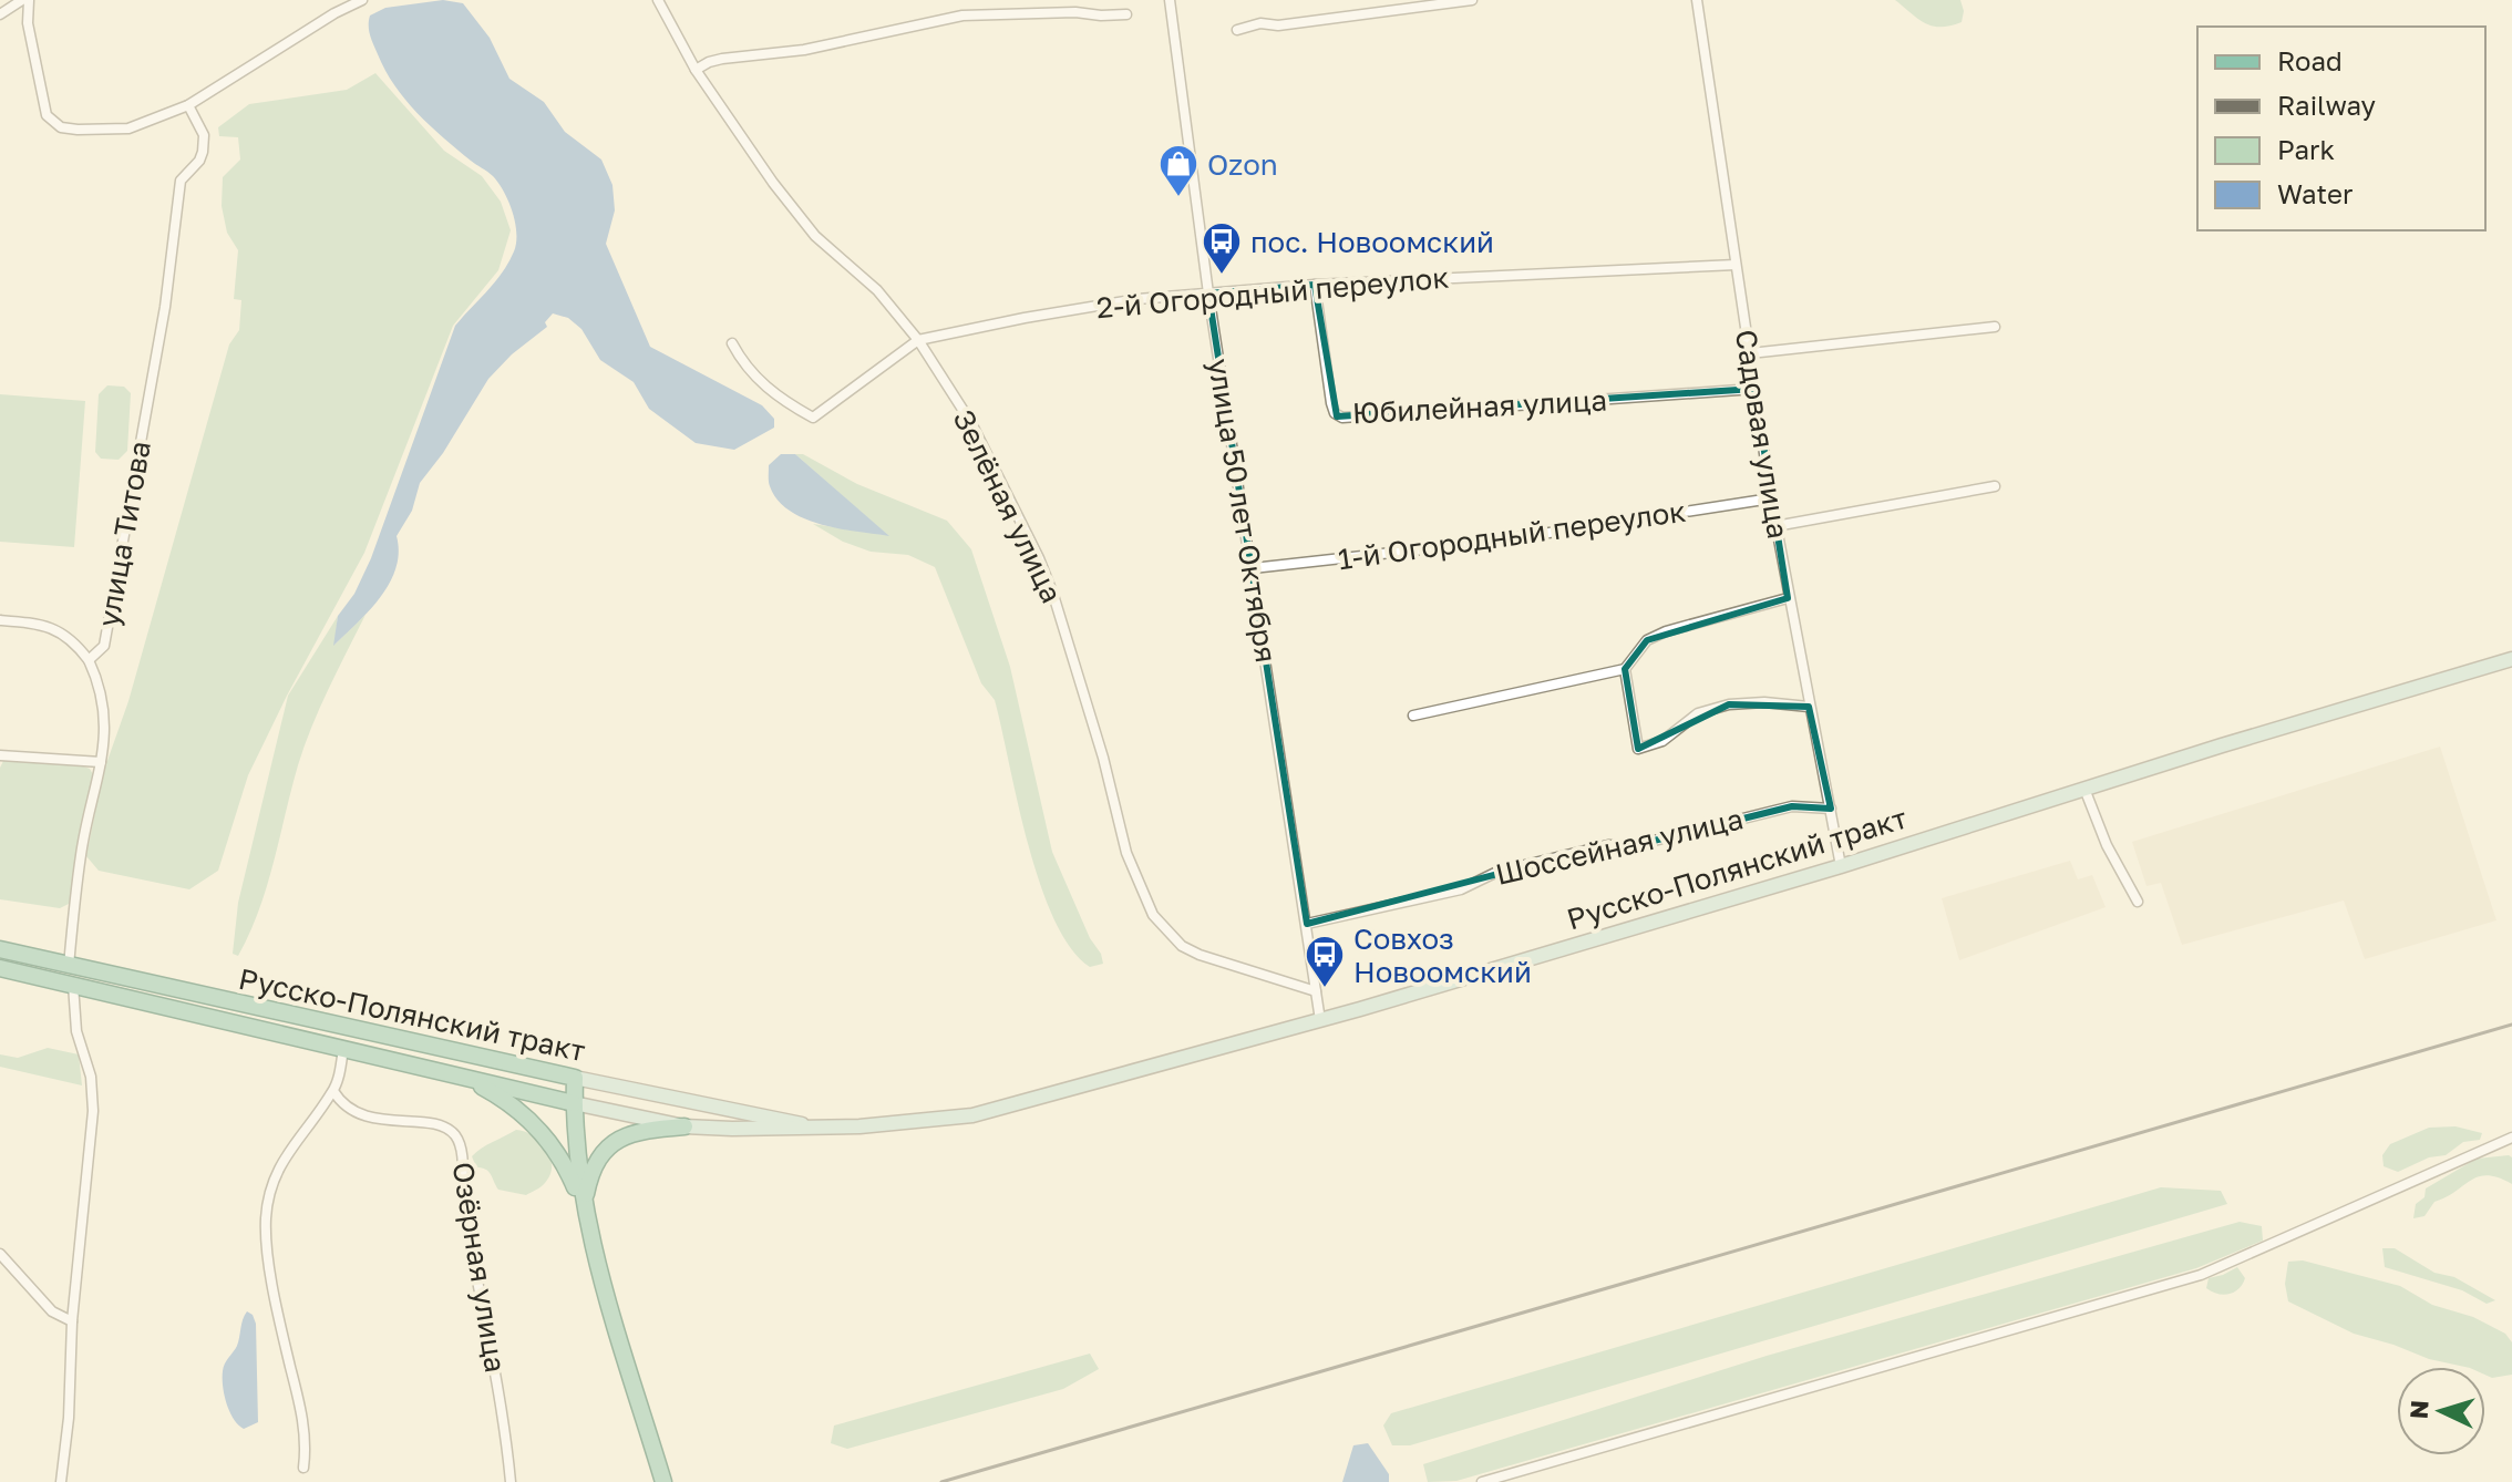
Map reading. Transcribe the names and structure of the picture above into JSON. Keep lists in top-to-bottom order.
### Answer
{
  "streets": {
    "main road": ["Русско-Полянский тракт"],
    "street": [
      "2-й Огородный переулок",
      "Юбилейная улица",
      "Садовая улица",
      "Зелёная улица",
      "улица 50 лет Октября",
      "улица Титова",
      "1-й Огородный переулок",
      "Шоссейная улица",
      "Озёрная улица"
    ]
  },
  "crossings": [
    ["2-й Огородный переулок", "Юбилейная улица"],
    ["2-й Огородный переулок", "Садовая улица"],
    ["2-й Огородный переулок", "Зелёная улица"],
    ["2-й Огородный переулок", "улица 50 лет Октября"],
    ["Юбилейная улица", "Садовая улица"],
    ["Садовая улица", "1-й Огородный переулок"],
    ["Садовая улица", "Шоссейная улица"],
    ["Садовая улица", "Русско-Полянский тракт"],
    ["Зелёная улица", "улица 50 лет Октября"],
    ["улица 50 лет Октября", "1-й Огородный переулок"],
    ["улица 50 лет Октября", "Шоссейная улица"],
    ["улица 50 лет Октября", "Русско-Полянский тракт"],
    ["улица Титова", "Русско-Полянский тракт"]
  ],
  "places": {
    "shop": ["Ozon"],
    "bus stop": ["пос. Новоомский", "Совхоз Новоомский"]
  },
  "legend": [
    "Road",
    "Railway",
    "Park",
    "Water"
  ],
  "north": "left"
}
